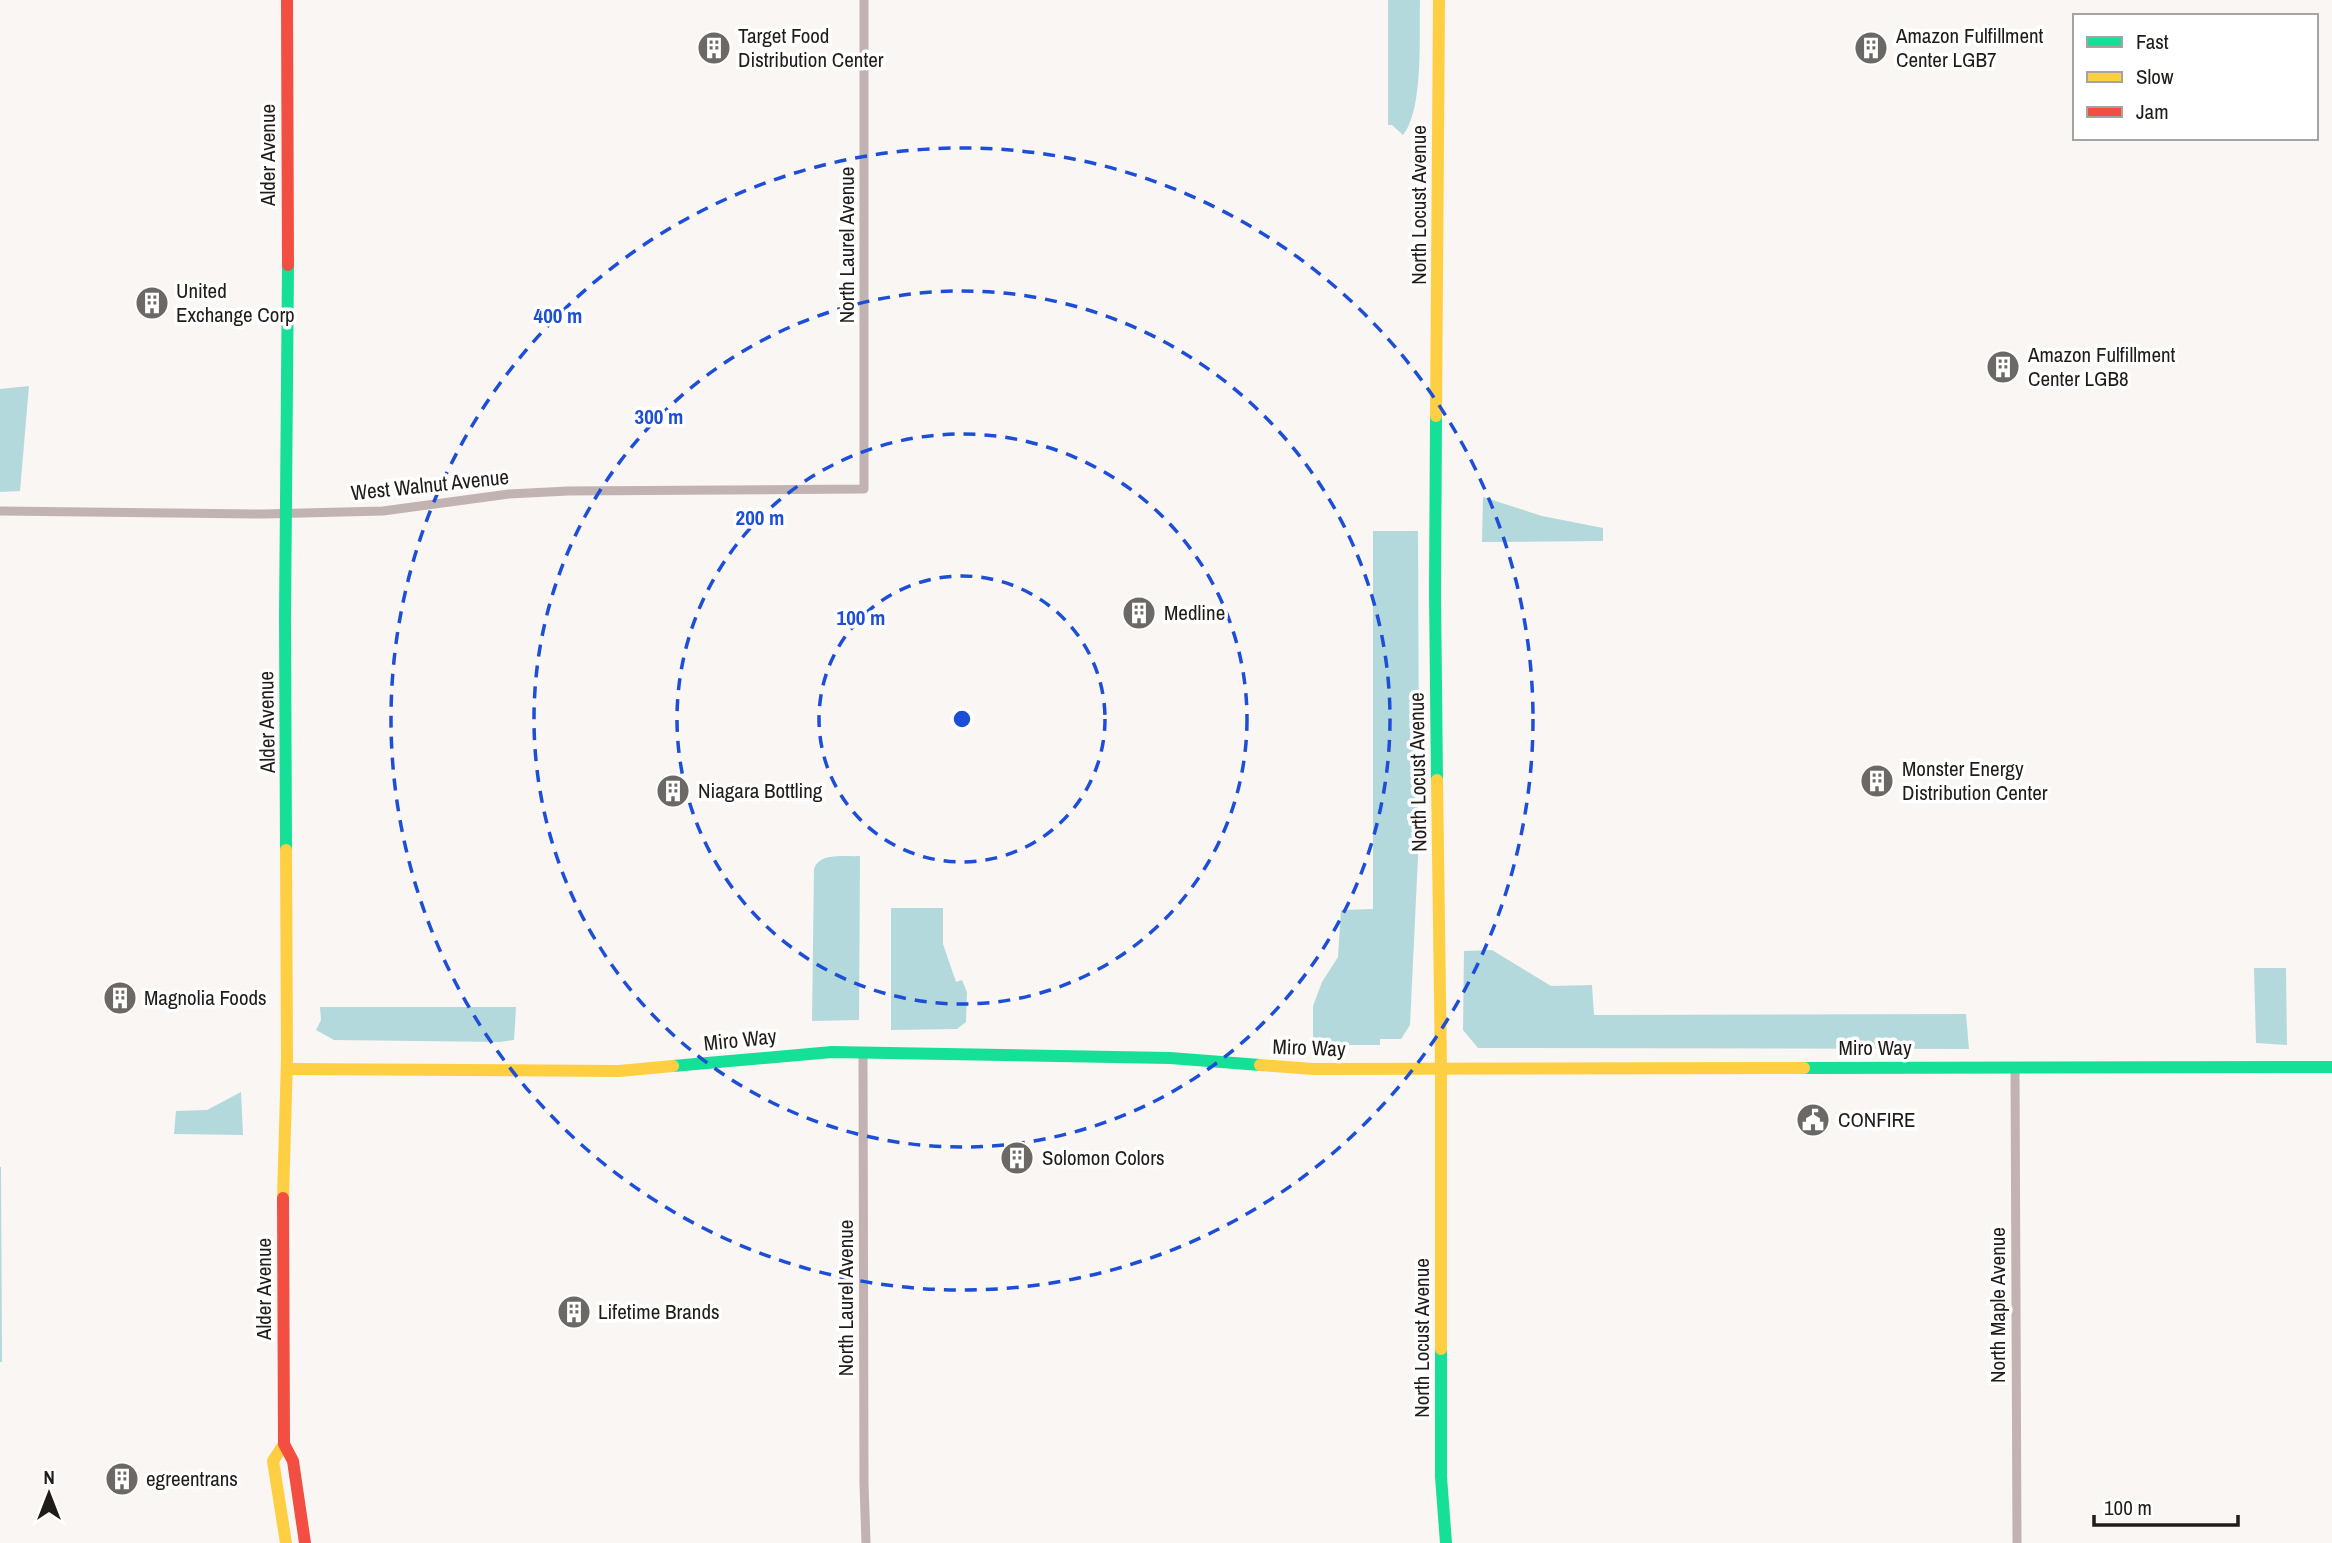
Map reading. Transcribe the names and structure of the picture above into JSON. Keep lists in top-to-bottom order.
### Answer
{
  "streets": {
    "street": [
      "Alder Avenue",
      "North Locust Avenue",
      "North Laurel Avenue",
      "West Walnut Avenue",
      "Miro Way",
      "North Maple Avenue"
    ]
  },
  "crossings": [
    ["Alder Avenue", "West Walnut Avenue"],
    ["Alder Avenue", "Miro Way"],
    ["North Locust Avenue", "Miro Way"],
    ["North Laurel Avenue", "West Walnut Avenue"],
    ["North Laurel Avenue", "Miro Way"],
    ["Miro Way", "North Maple Avenue"]
  ],
  "places": {
    "building": [
      "Target Food Distribution Center",
      "Amazon Fulfillment Center LGB7",
      "United Exchange Corp",
      "Amazon Fulfillment Center LGB8",
      "Medline",
      "Monster Energy Distribution Center",
      "Niagara Bottling",
      "Magnolia Foods",
      "Solomon Colors",
      "Lifetime Brands",
      "egreentrans"
    ],
    "public building": ["CONFIRE"]
  },
  "legend": ["Fast", "Slow", "Jam"],
  "scale_bar": "100 m",
  "north": "top",
  "rings": [
    "400 m",
    "300 m",
    "200 m",
    "100 m"
  ]
}
